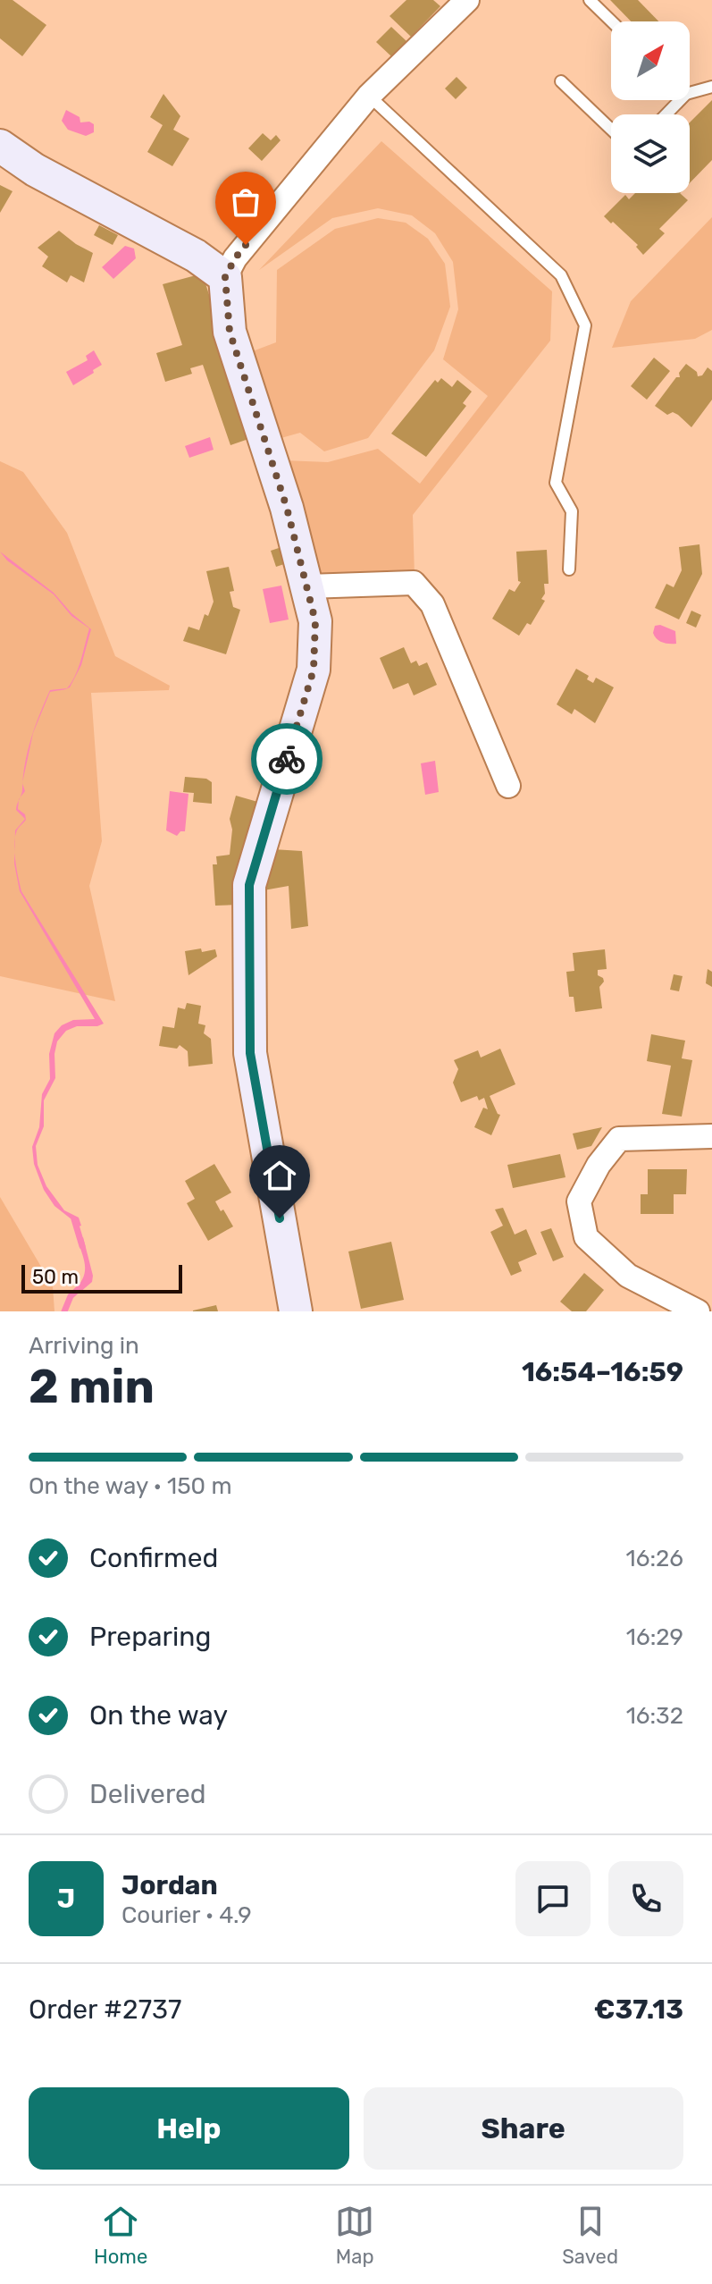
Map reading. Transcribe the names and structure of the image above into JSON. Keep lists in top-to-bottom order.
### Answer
{
  "scale_bar": "50 m",
  "north": "top right",
  "page": {
    "scale": "50 m",
    "heading": ["2 min", "Arriving in", "16:54–16:59"],
    "panel": [
      "Jordan",
      "Courier · 4.9",
      "Order #2737",
      "€37.13"
    ],
    "bar": "On the way · 150 m",
    "list": [
      ["Confirmed", "16:26"],
      ["Preparing", "16:29"],
      ["On the way", "16:32"],
      "Delivered"
    ],
    "round": "J",
    "buttons": ["Help", "Share"],
    "tabs": ["Home", "Map", "Saved"]
  }
}
